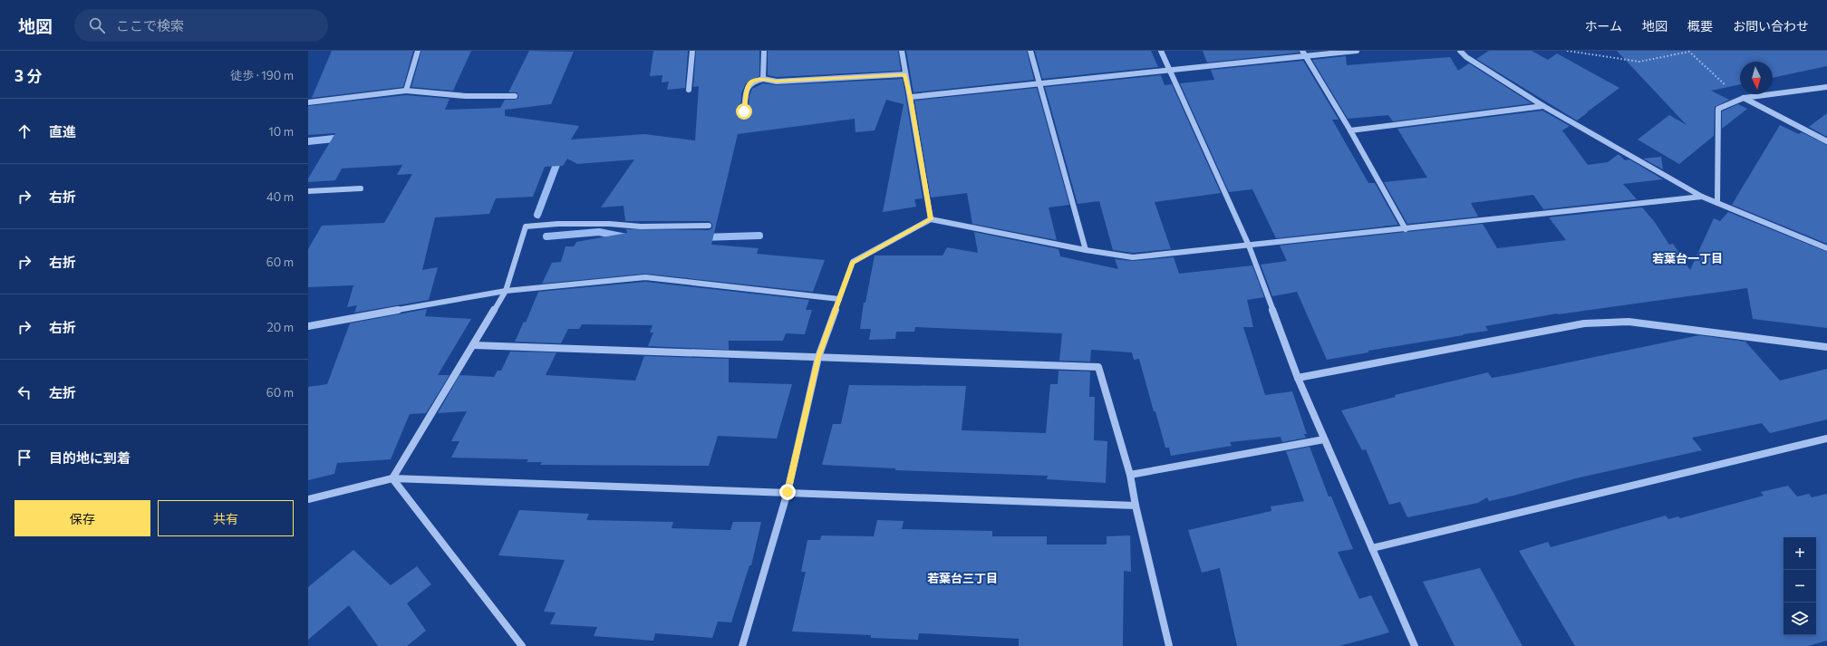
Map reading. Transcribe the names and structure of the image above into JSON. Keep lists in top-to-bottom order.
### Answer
{
  "districts": ["若葉台一丁目", "若葉台三丁目"],
  "north": "bottom",
  "page": {
    "header": "地図",
    "search": "ここで検索",
    "nav": [
      "ホーム",
      "地図",
      "概要",
      "お問い合わせ"
    ],
    "heading": ["3 分", "徒歩 · 190 m"],
    "list": [
      ["直進", "10 m"],
      ["右折", "40 m"],
      ["右折", "60 m"],
      ["右折", "20 m"],
      ["左折", "60 m"],
      "目的地に到着"
    ],
    "buttons": ["保存", "共有"],
    "map_buttons": ["+", "−"]
  }
}
